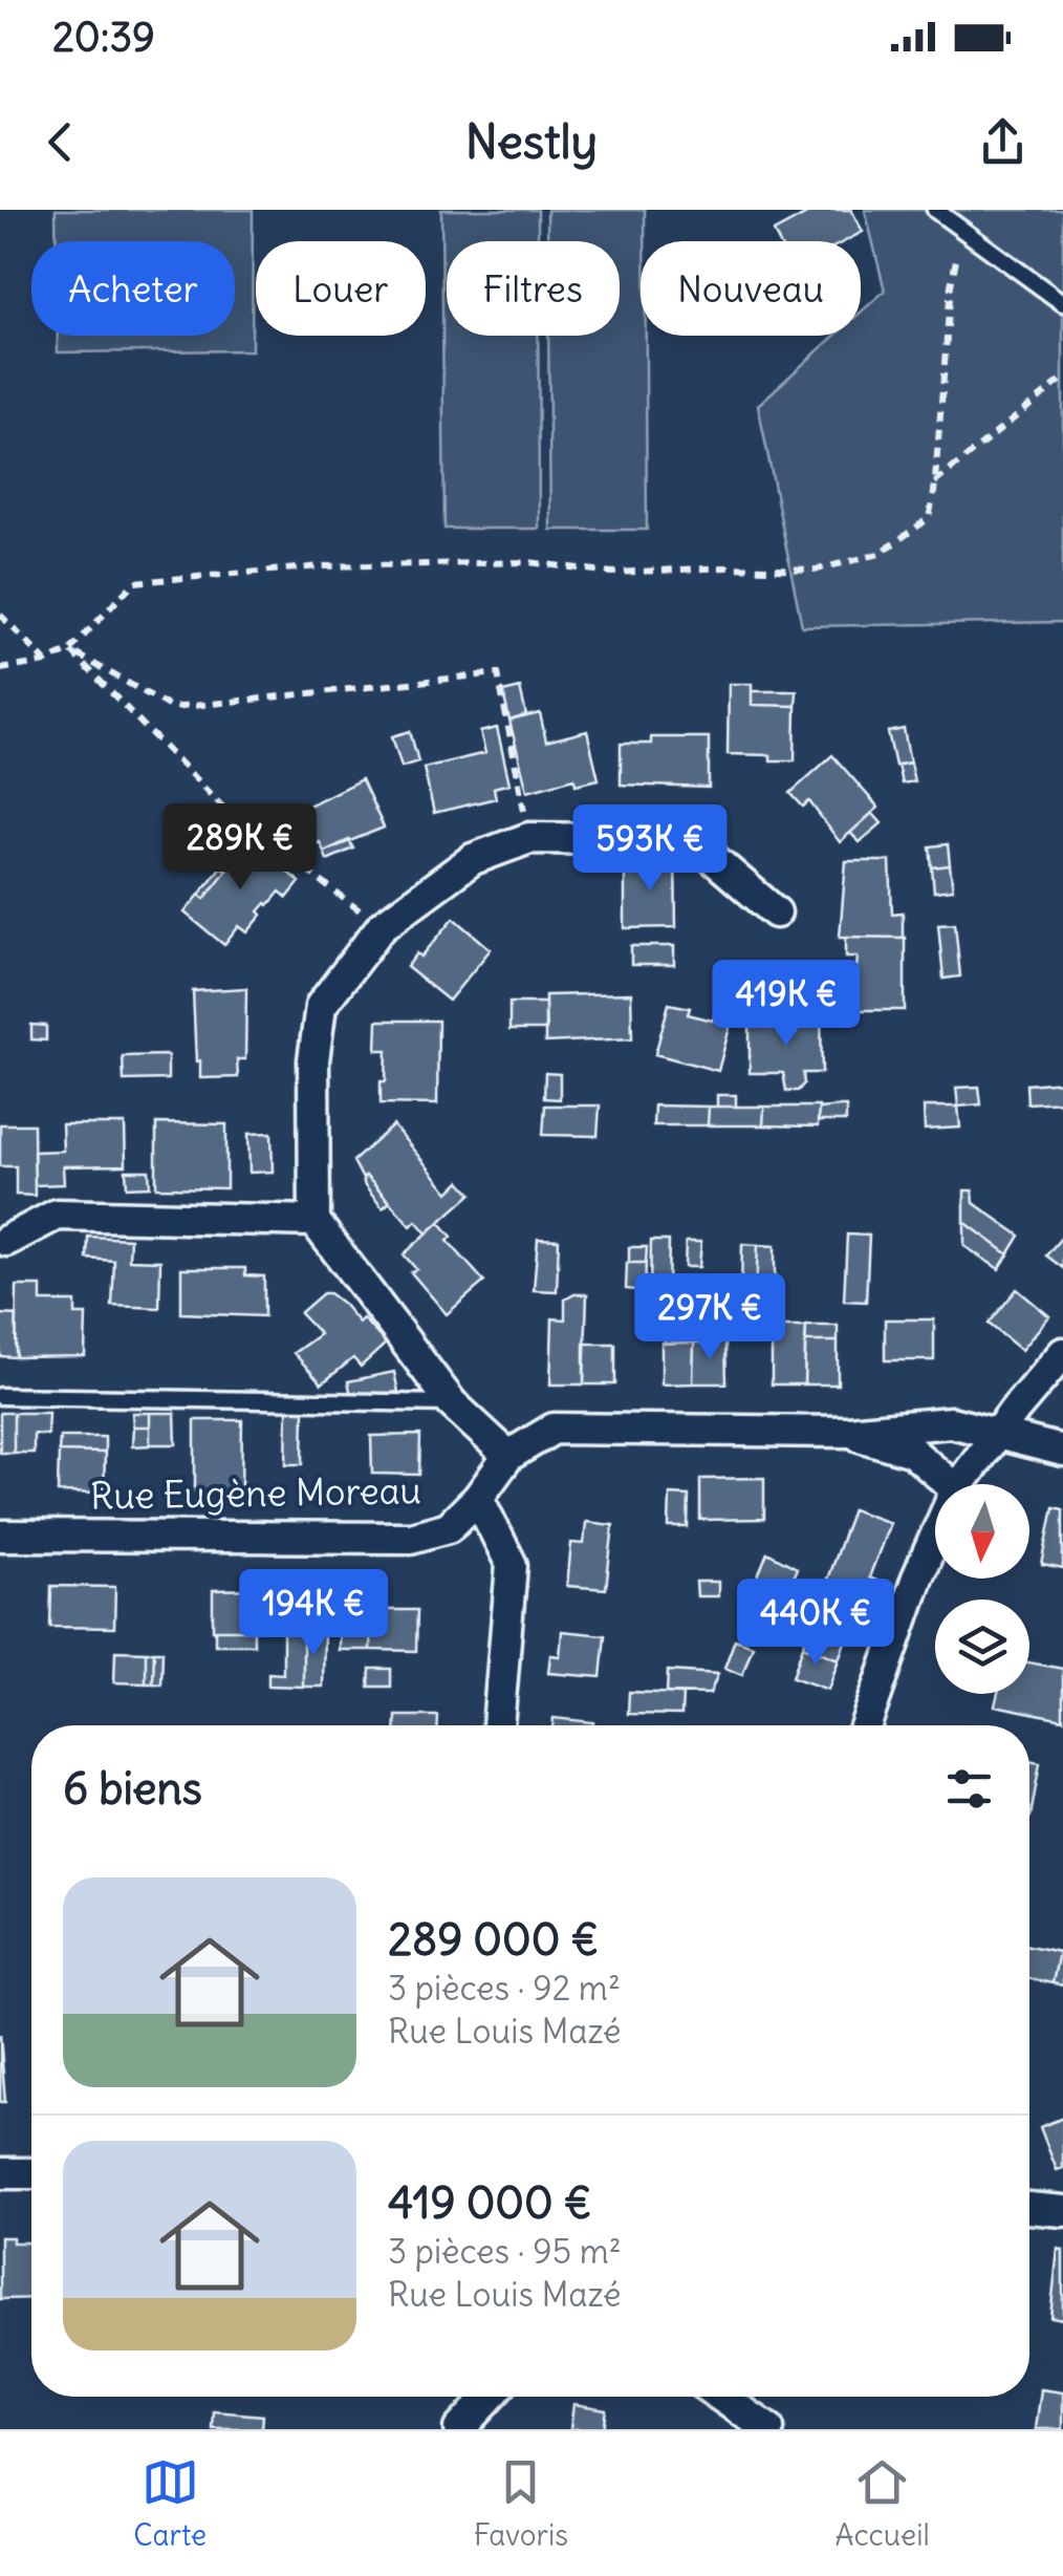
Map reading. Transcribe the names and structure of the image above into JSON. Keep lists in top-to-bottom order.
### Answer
{
  "streets": {
    "street": ["Rue Eugène Moreau"]
  },
  "north": "bottom",
  "page": {
    "status": "20:39",
    "header": "Nestly",
    "chip": [
      "Acheter",
      "Louer",
      "Filtres",
      "Nouveau"
    ],
    "price": [
      "289K €",
      "593K €",
      "419K €",
      "297K €",
      "194K €",
      "440K €"
    ],
    "heading": "6 biens",
    "list": [
      {
        "name": "289 000 €",
        "note": "3 pièces · 92 m² · Rue Louis Mazé"
      },
      {
        "name": "419 000 €",
        "note": "3 pièces · 95 m² · Rue Louis Mazé"
      }
    ],
    "tabs": ["Carte", "Favoris", "Accueil"]
  }
}
